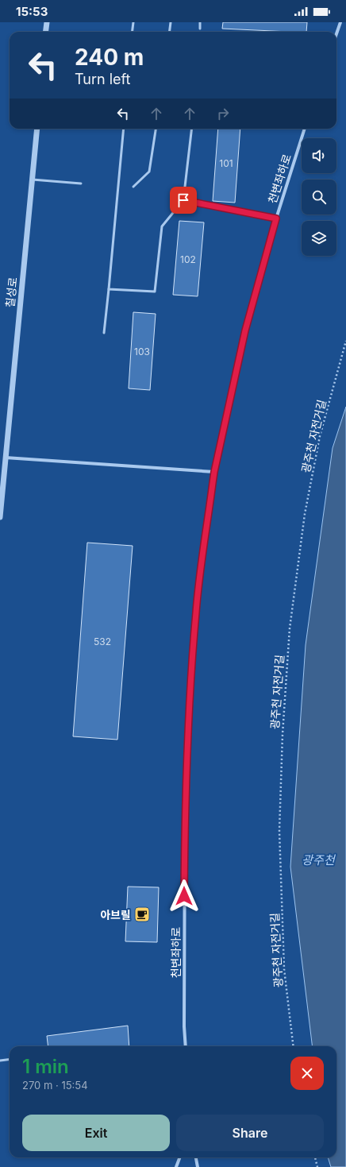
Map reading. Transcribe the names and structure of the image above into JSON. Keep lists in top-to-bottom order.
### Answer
{
  "streets": {
    "street": ["천변좌하로", "칠성로"],
    "path": ["광주천 자전거길"]
  },
  "water": ["광주천"],
  "places": {
    "cafe": ["아브릴"]
  },
  "house_numbers": [
    "101",
    "102",
    "103",
    "532"
  ],
  "page": {
    "status": "15:53",
    "turn": ["240 m", "Turn left"],
    "heading": ["1 min", "270 m · 15:54"],
    "buttons": ["Exit", "Share"]
  }
}
